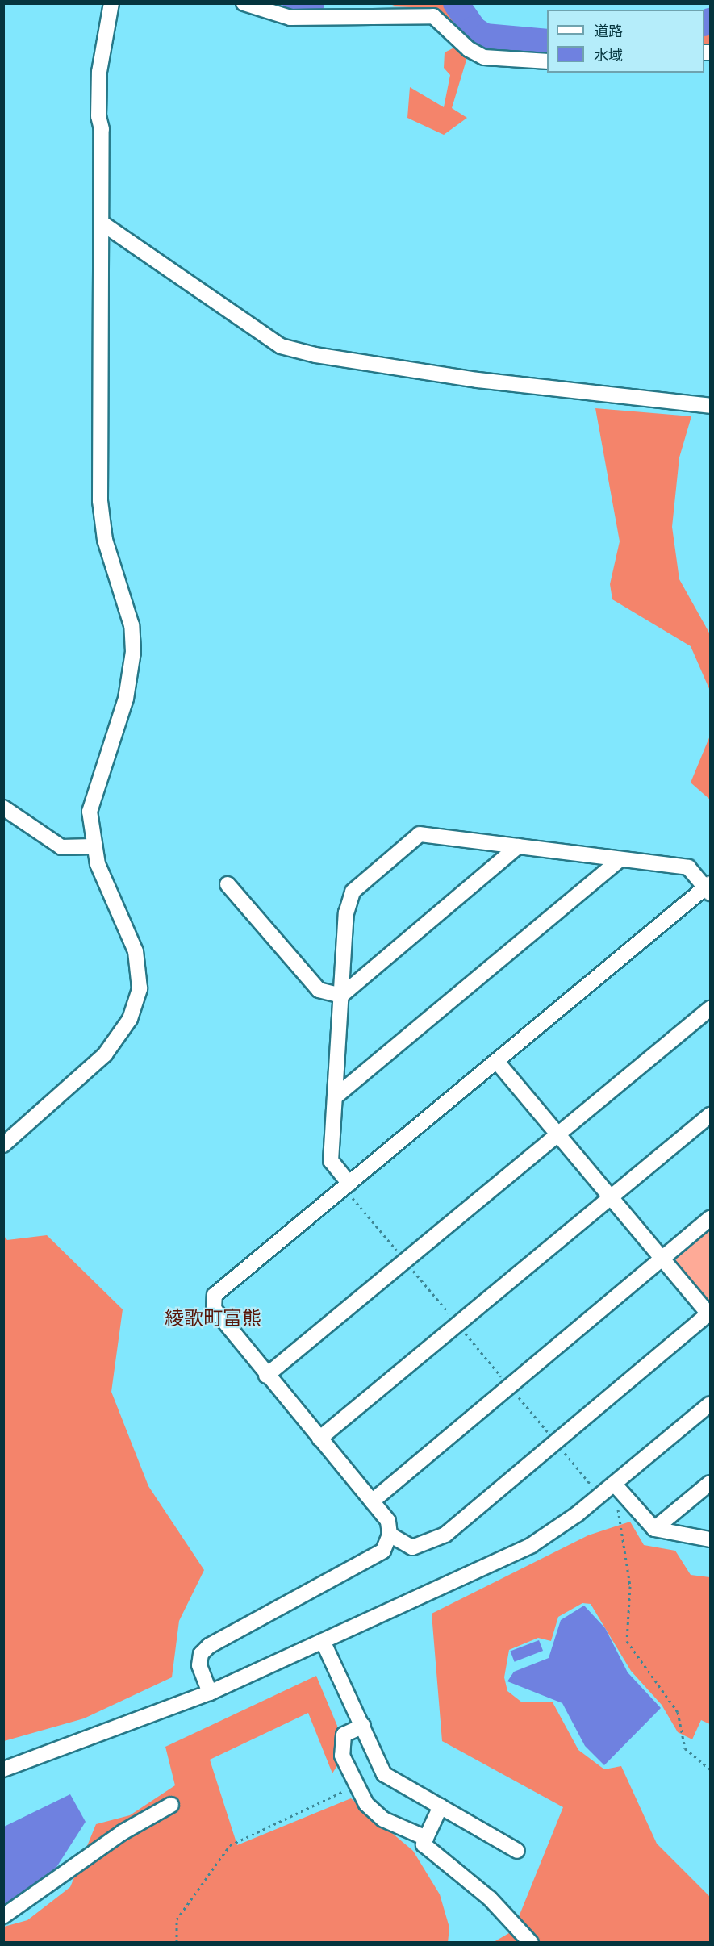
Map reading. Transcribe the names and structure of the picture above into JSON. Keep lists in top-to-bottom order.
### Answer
{
  "districts": ["綾歌町富熊"],
  "legend": ["道路", "水域"]
}
